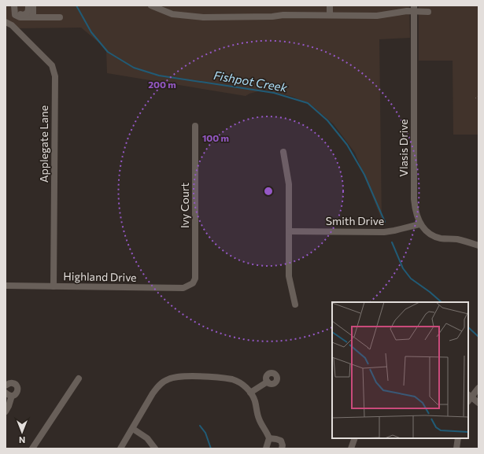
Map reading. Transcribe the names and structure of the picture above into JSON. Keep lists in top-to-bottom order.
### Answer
{
  "streets": {
    "street": [
      "Applegate Lane",
      "Vlasis Drive",
      "Ivy Court",
      "Smith Drive",
      "Highland Drive"
    ]
  },
  "crossings": [
    ["Applegate Lane", "Highland Drive"],
    ["Vlasis Drive", "Smith Drive"],
    ["Ivy Court", "Highland Drive"]
  ],
  "water": ["Fishpot Creek"],
  "north": "bottom",
  "rings": ["200 m", "100 m"]
}
